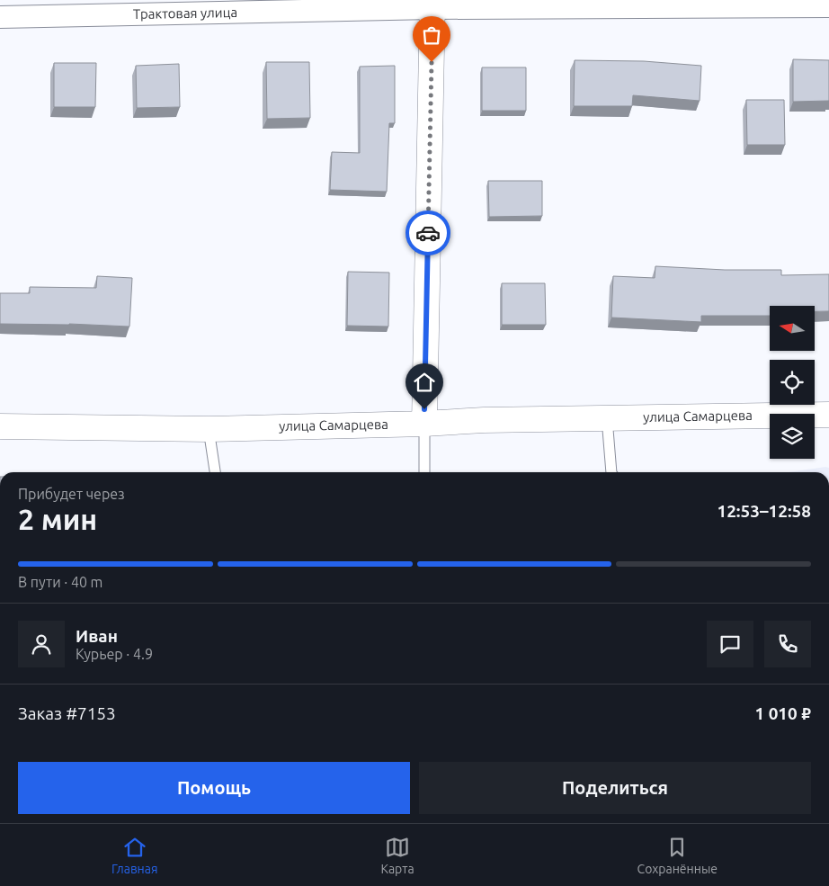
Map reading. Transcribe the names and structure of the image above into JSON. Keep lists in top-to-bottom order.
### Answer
{
  "streets": {
    "street": ["Трактовая улица", "улица Самарцева"]
  },
  "north": "left",
  "page": {
    "heading": ["2 мин", "Прибудет через", "12:53–12:58"],
    "panel": [
      "Иван",
      "Курьер · 4.9",
      "Заказ #7153",
      "1 010 ₽"
    ],
    "bar": "В пути · 40 m",
    "buttons": ["Помощь", "Поделиться"],
    "tabs": ["Главная", "Карта", "Сохранённые"]
  }
}
